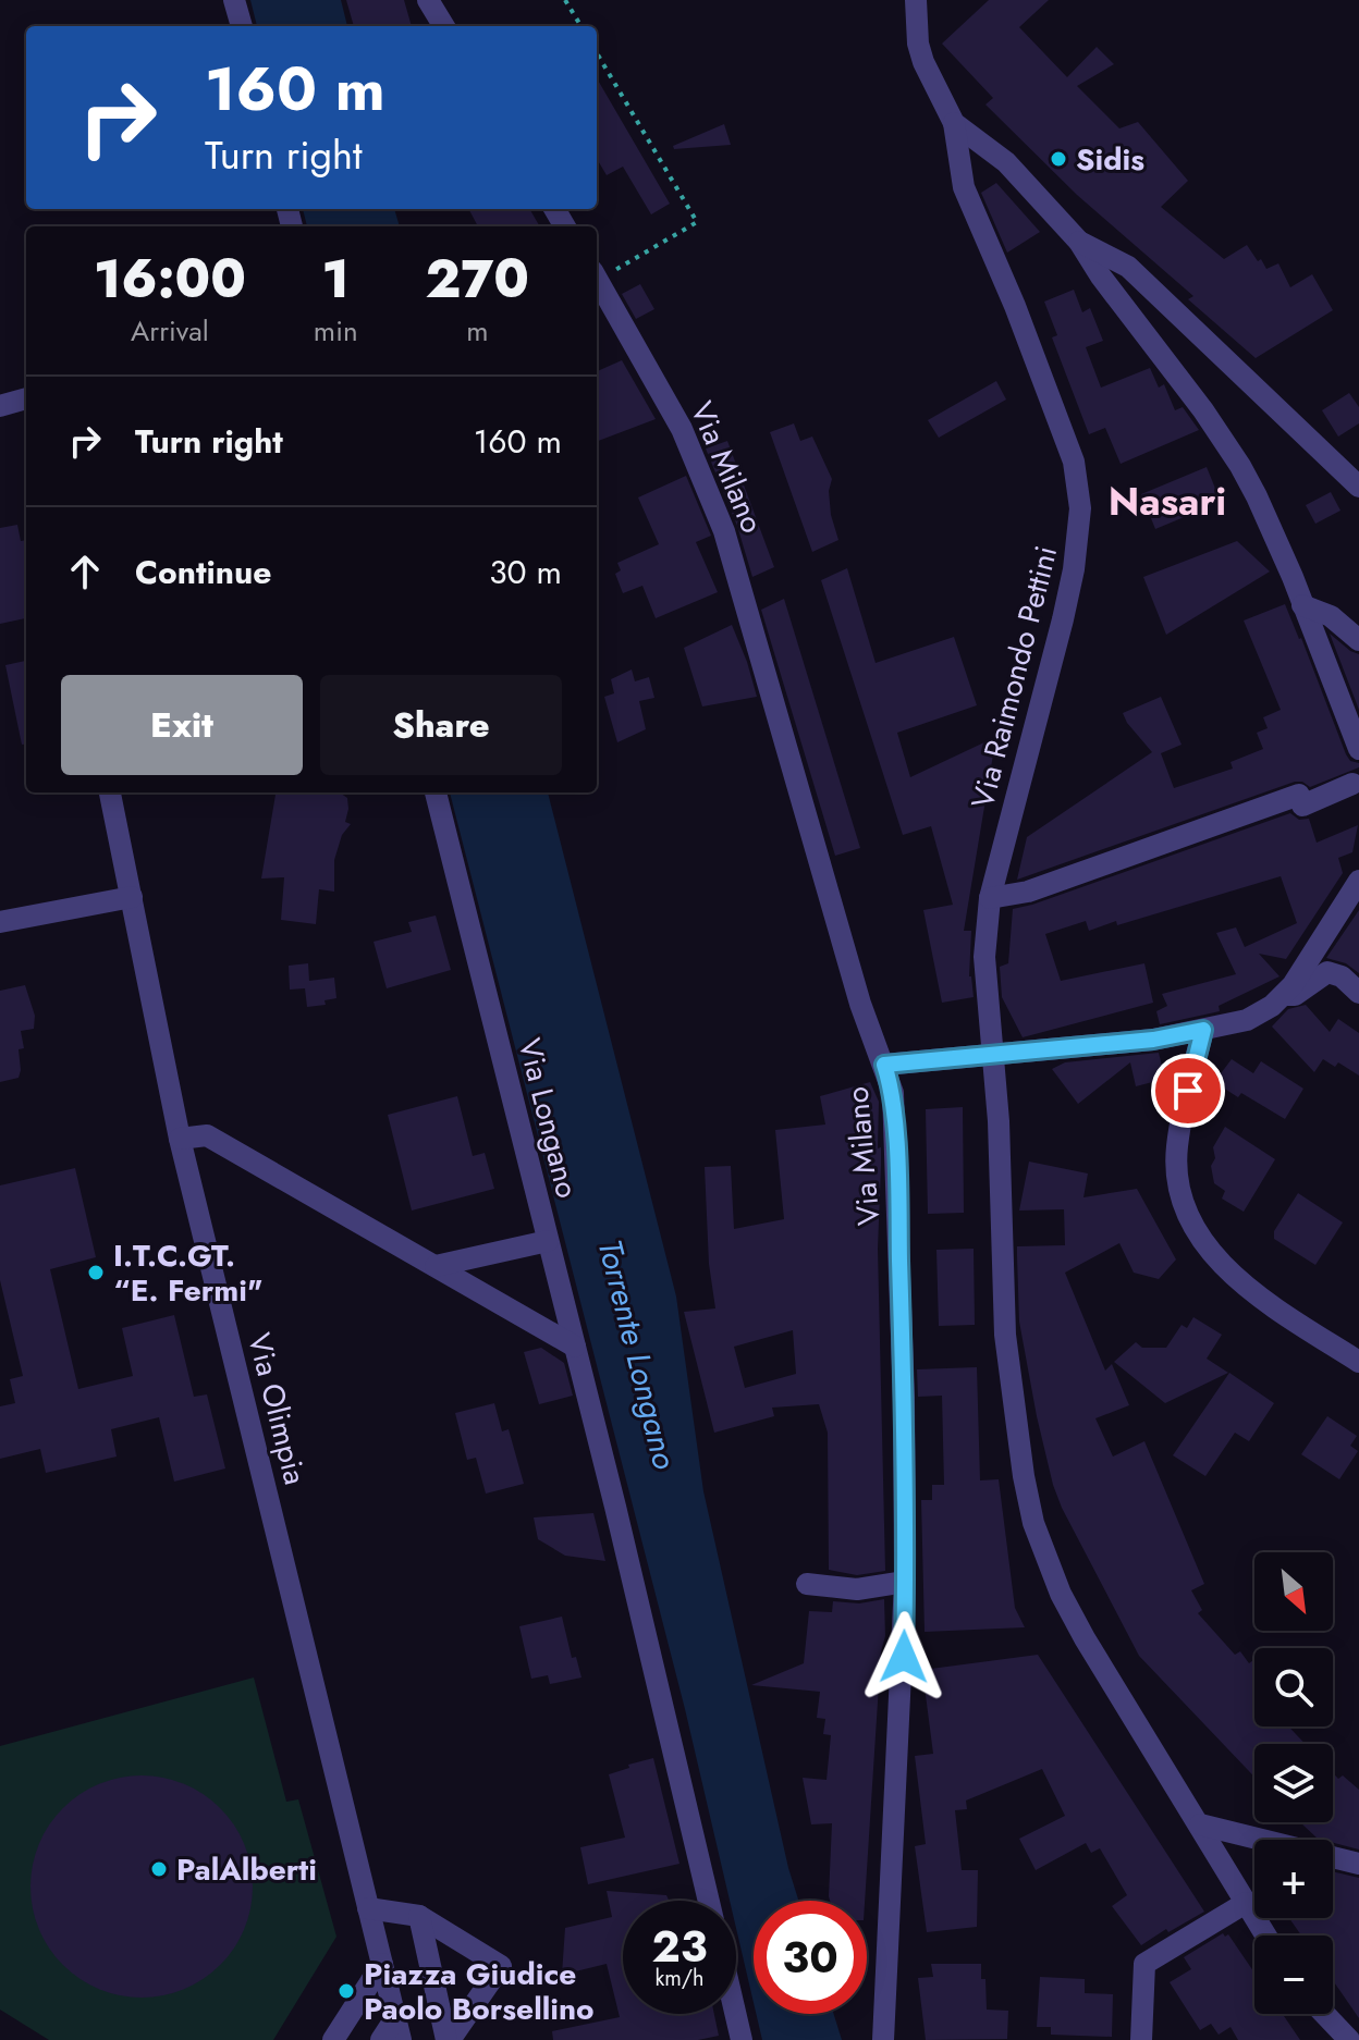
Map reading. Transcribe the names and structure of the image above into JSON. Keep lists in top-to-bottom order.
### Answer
{
  "streets": {
    "street": [
      "Via Milano",
      "Via Raimondo Pettini",
      "Via Longano",
      "Via Olimpia"
    ]
  },
  "districts": ["Nasari"],
  "water": ["Torrente Longano"],
  "places": [
    "Sidis",
    "I.T.C.GT. “E. Fermi\"",
    "PalAlberti",
    "Piazza Giudice Paolo Borsellino"
  ],
  "north": "bottom right",
  "page": {
    "turn": ["160 m", "Turn right"],
    "eta": [
      "16:00",
      "Arrival",
      "1",
      "min",
      "270",
      "m"
    ],
    "list": [
      {
        "name": "Turn right",
        "value": "160 m"
      },
      {
        "name": "Continue",
        "value": "30 m"
      }
    ],
    "buttons": ["Exit", "Share"],
    "map_buttons": ["+", "−"],
    "speed": "23 km/h",
    "limit": "30"
  }
}
